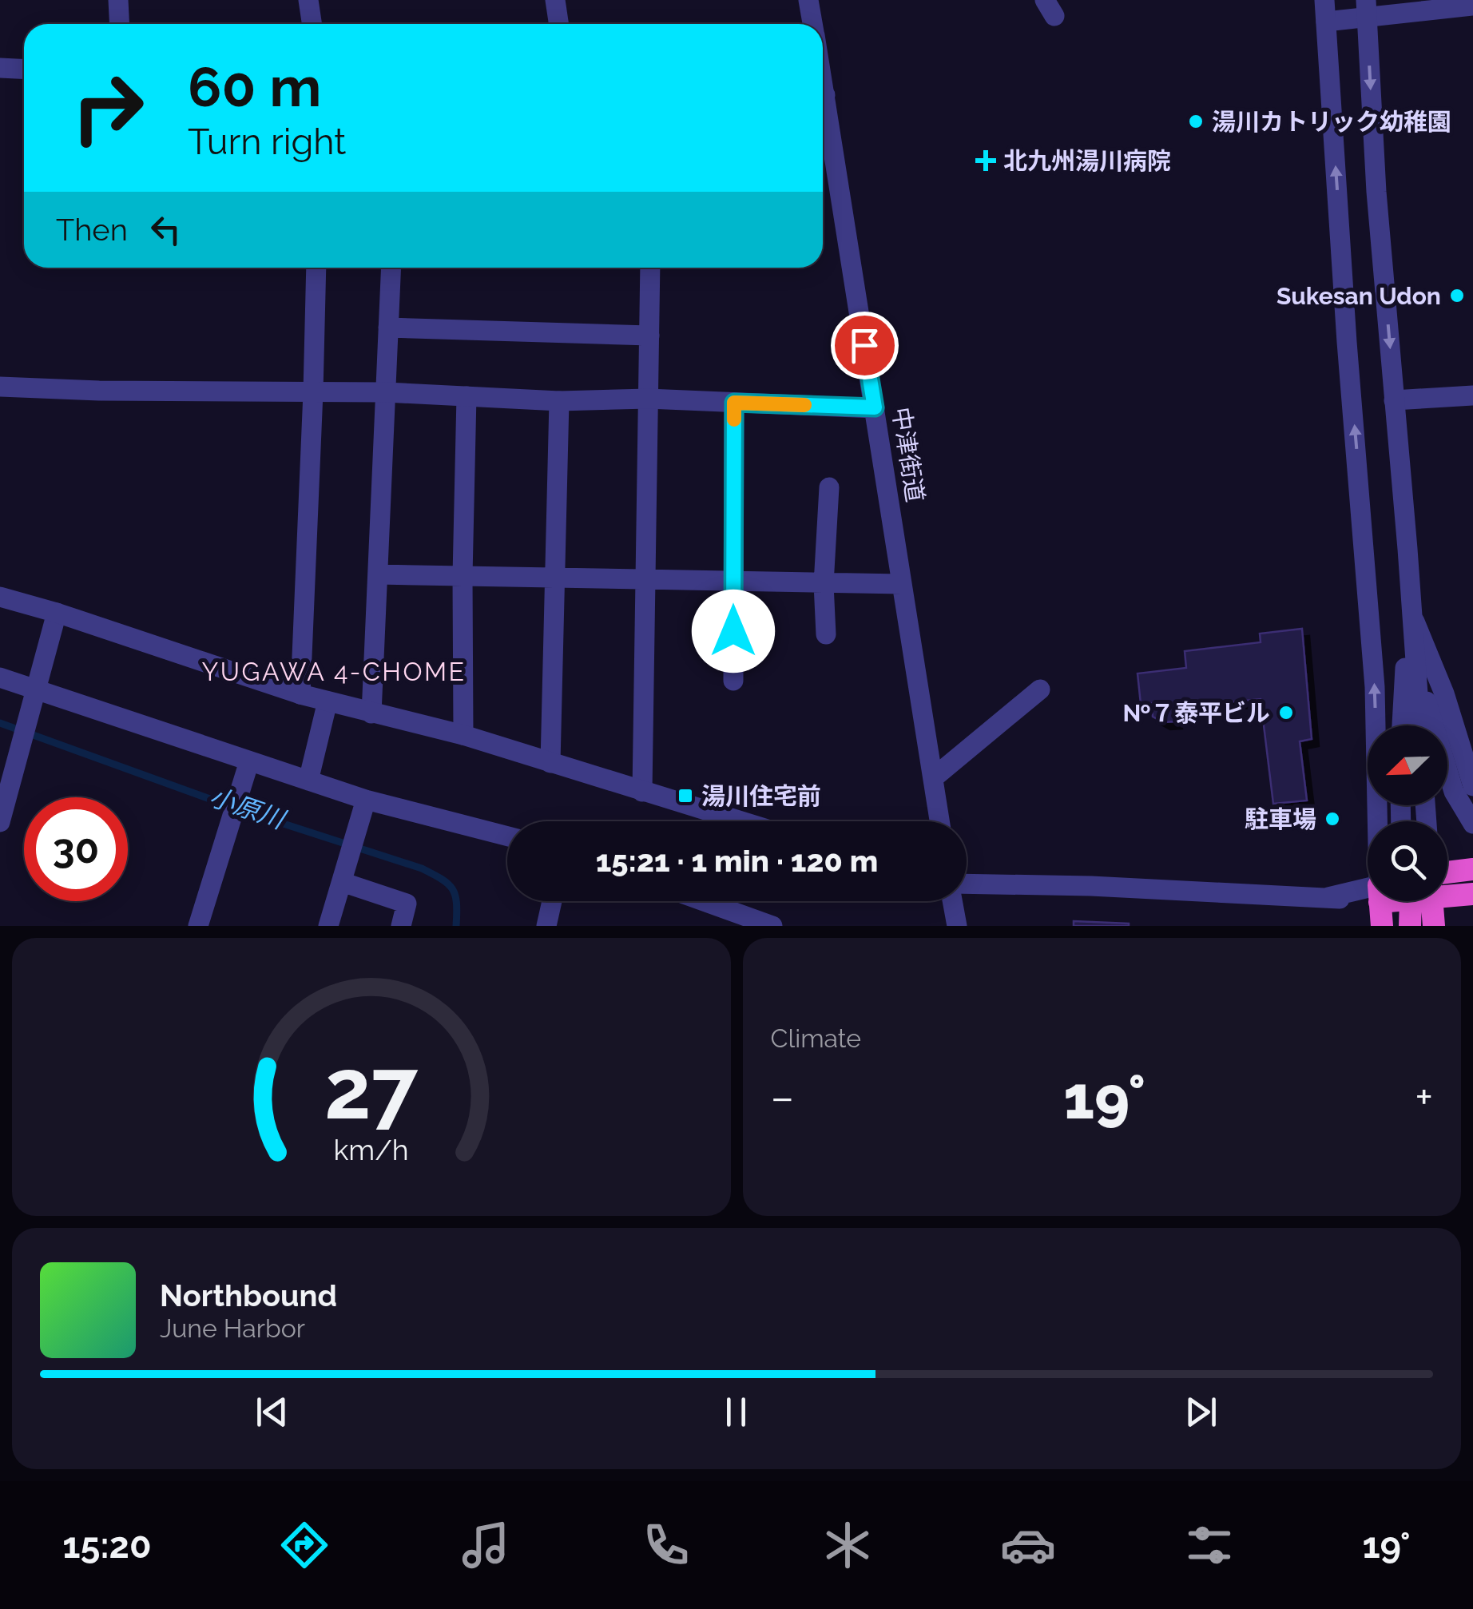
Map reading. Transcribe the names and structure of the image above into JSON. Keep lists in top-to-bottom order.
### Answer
{
  "streets": {
    "street": ["中津街道"]
  },
  "districts": ["YUGAWA 4-CHOME"],
  "water": ["小原川"],
  "places": {
    "other": [
      "湯川カトリック幼稚園",
      "Sukesan Udon",
      "№７泰平ビル",
      "駐車場"
    ],
    "health": ["北九州湯川病院"],
    "transit": ["湯川住宅前"]
  },
  "north": "bottom left",
  "page": {
    "turn": ["60 m", "Turn right"],
    "then": "Then",
    "limit": "30",
    "trip": "15:21 · 1 min · 120 m",
    "tile": "Climate",
    "heat": ["−", "19°", "+"],
    "song": ["Northbound", "June Harbor"],
    "tabs": ["15:20", "19°"],
    "gauge": ["27", "km/h"]
  }
}
